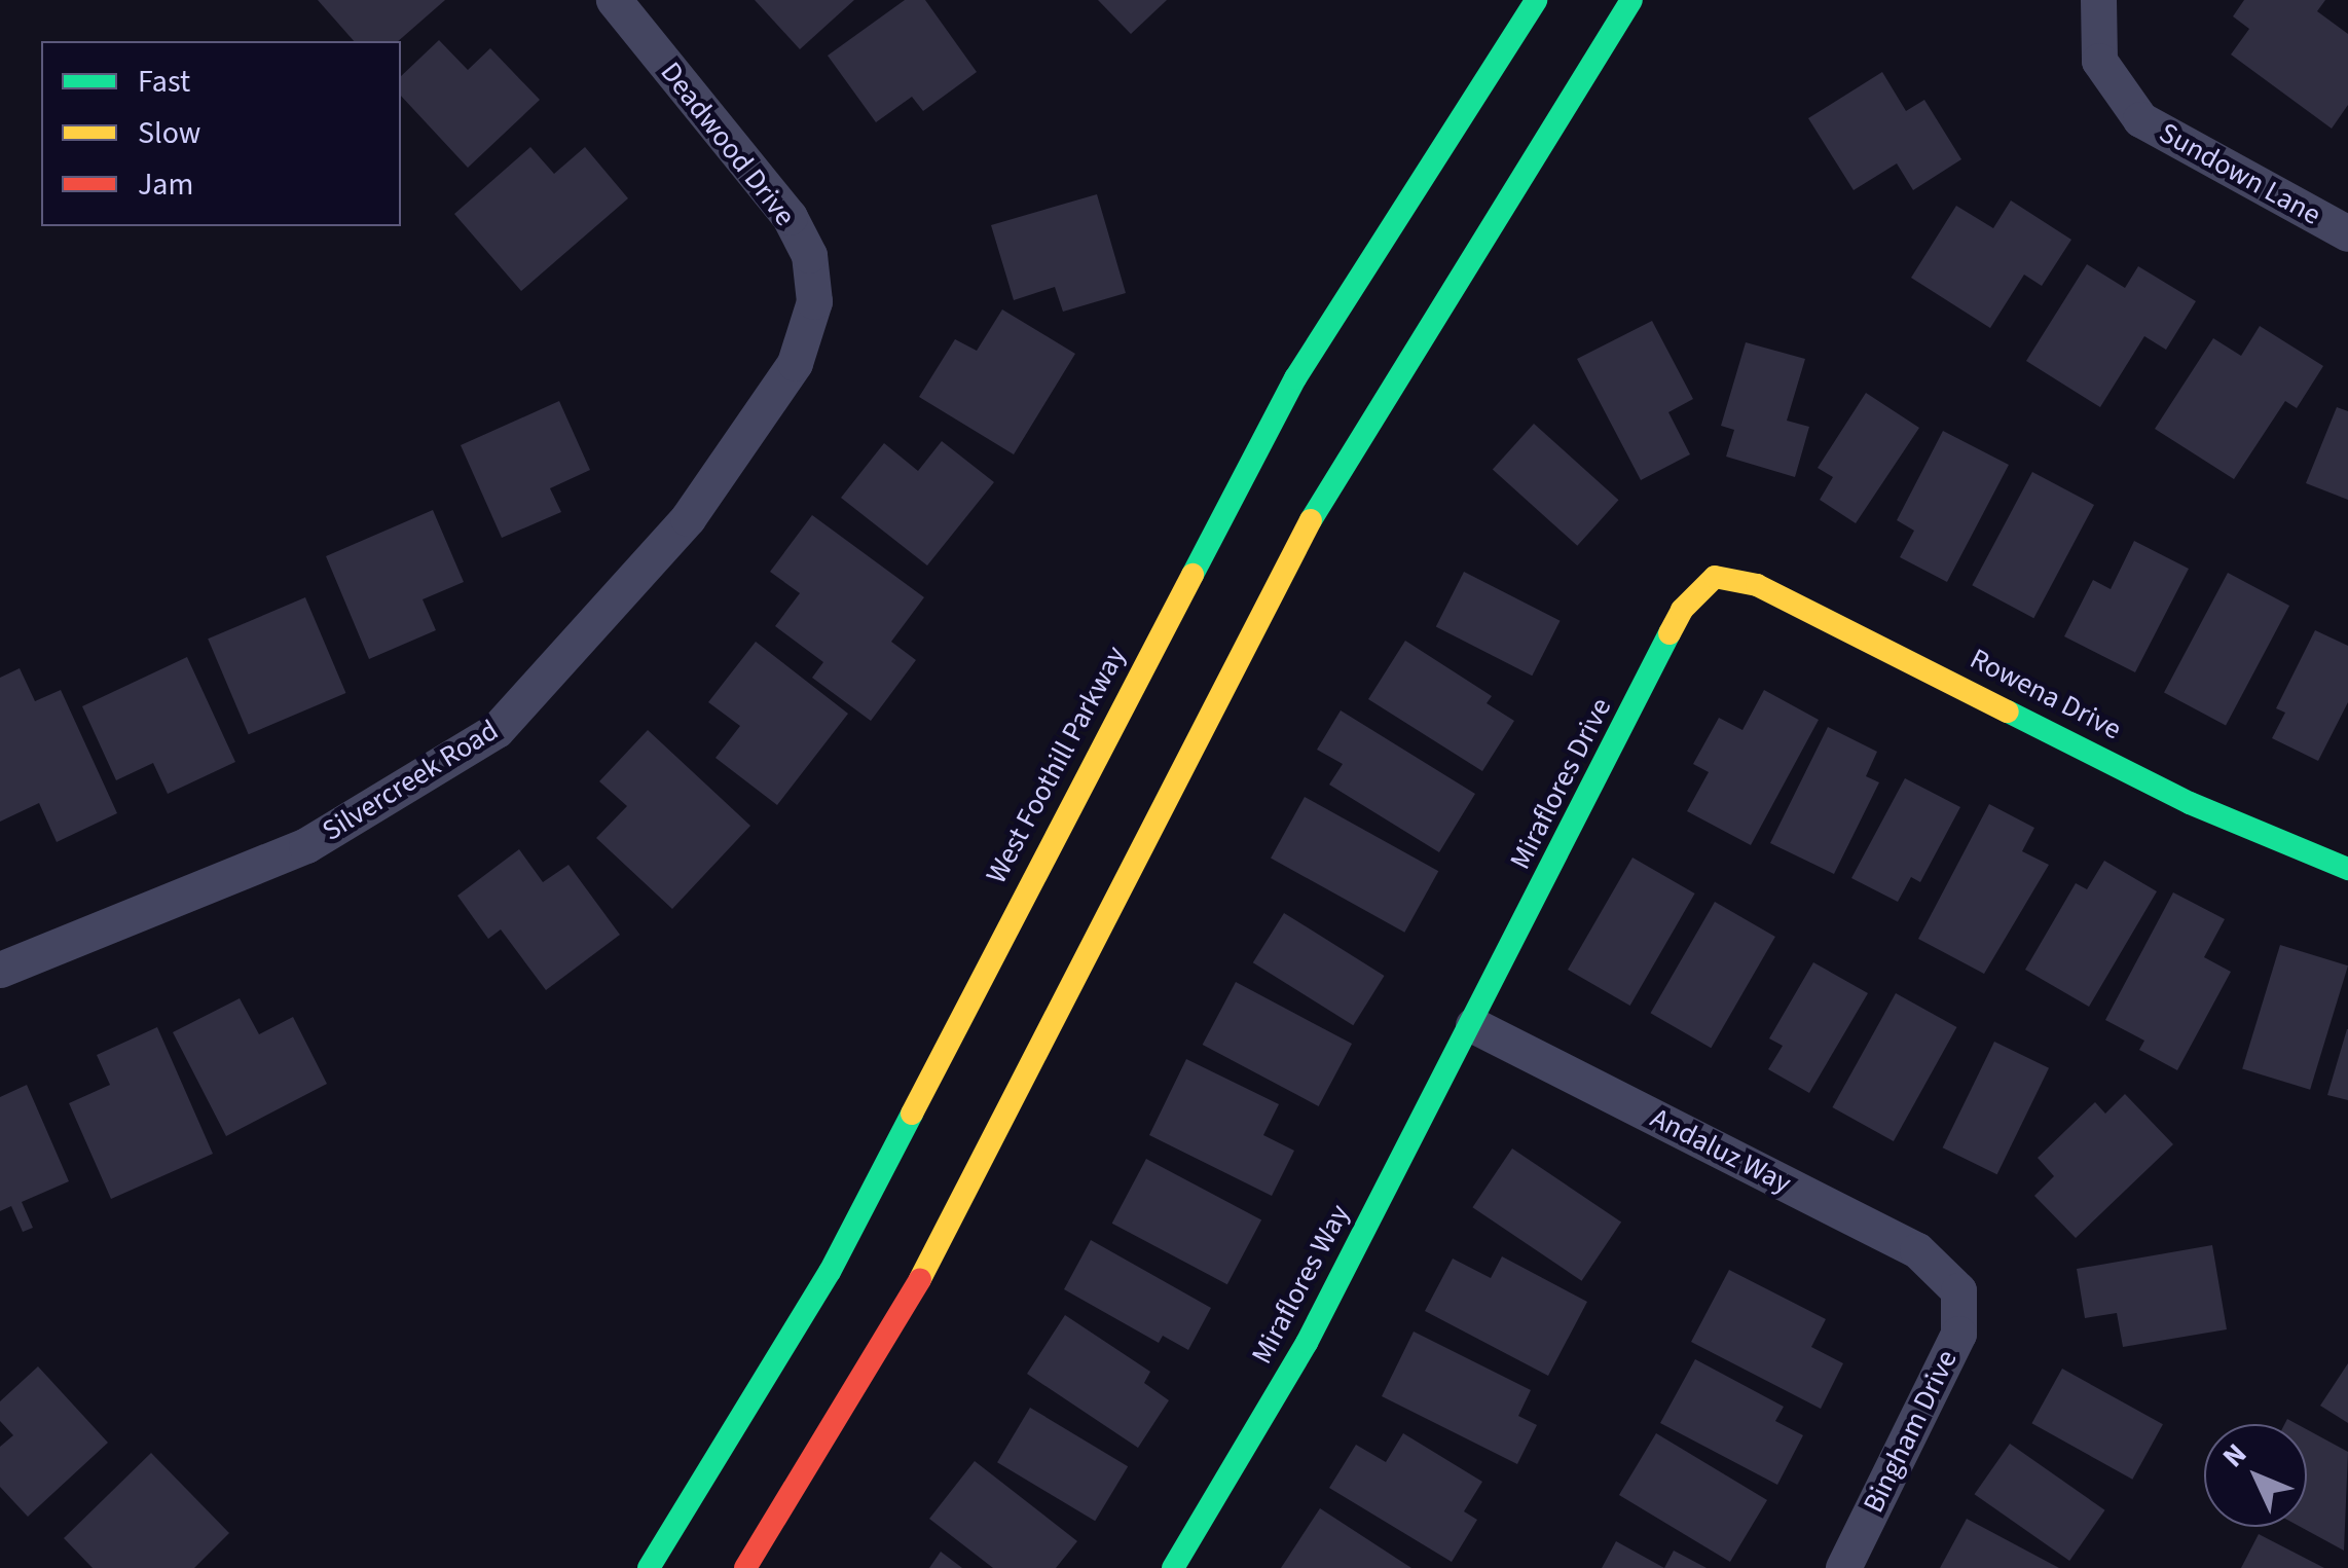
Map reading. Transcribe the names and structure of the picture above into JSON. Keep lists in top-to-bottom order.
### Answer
{
  "streets": {
    "main road": [
      "Rowena Drive",
      "West Foothill Parkway",
      "Miraflores Drive",
      "Miraflores Way"
    ],
    "street": [
      "Deadwood Drive",
      "Sundown Lane",
      "Silvercreek Road",
      "Andaluz Way",
      "Bingham Drive"
    ]
  },
  "crossings": [
    ["Deadwood Drive", "Silvercreek Road"],
    ["Rowena Drive", "Miraflores Drive"],
    ["Miraflores Drive", "Andaluz Way"],
    ["Miraflores Drive", "Miraflores Way"],
    ["Andaluz Way", "Miraflores Way"],
    ["Andaluz Way", "Bingham Drive"]
  ],
  "legend": ["Fast", "Slow", "Jam"],
  "north": "top left"
}
